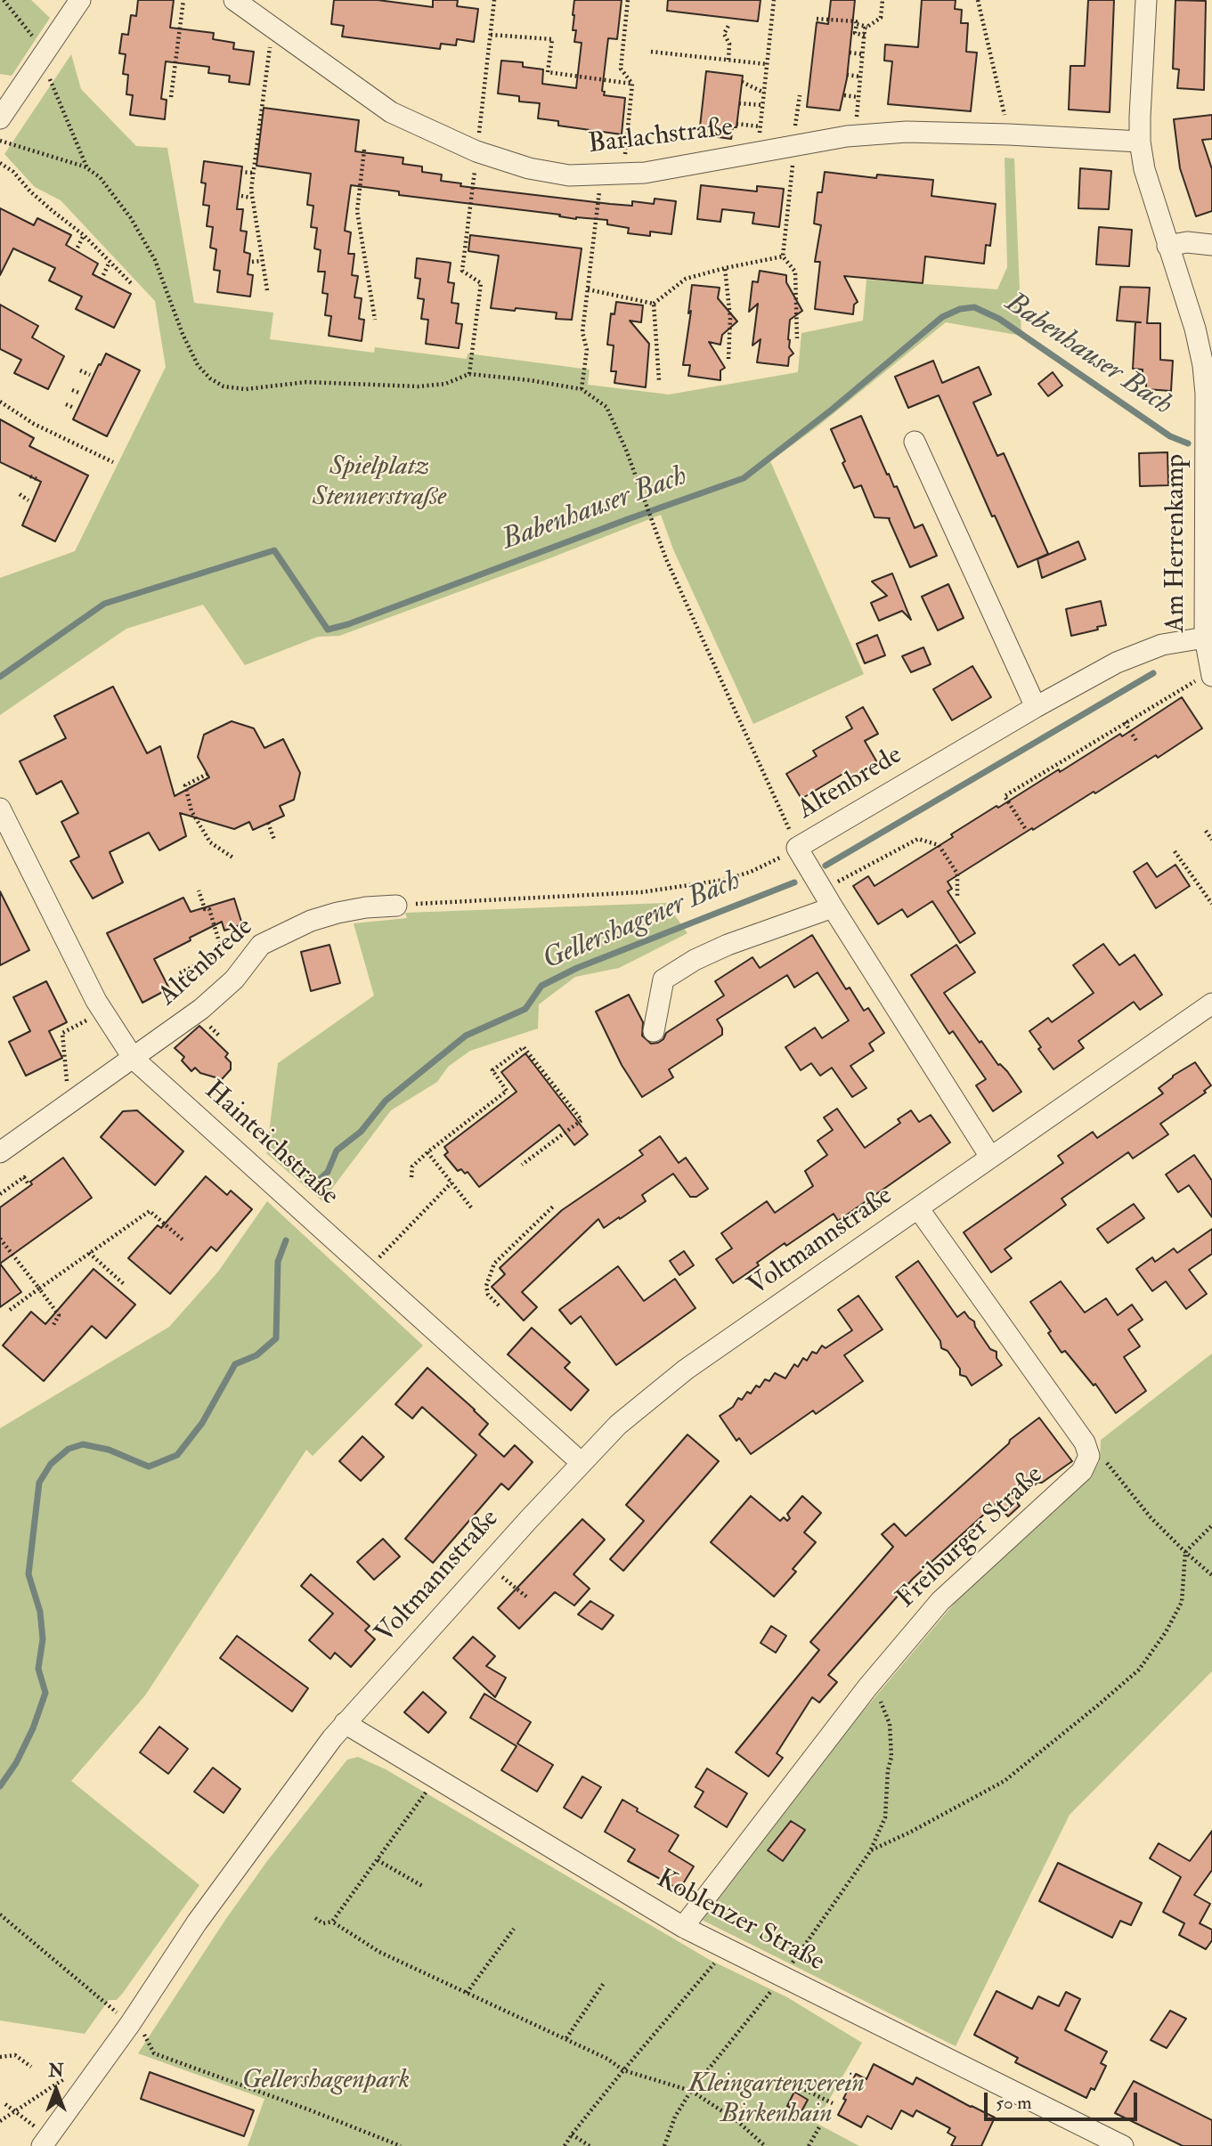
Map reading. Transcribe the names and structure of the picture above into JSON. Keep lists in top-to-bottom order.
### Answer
{
  "streets": {
    "street": [
      "Barlachstraße",
      "Am Herrenkamp",
      "Altenbrede",
      "Hainteichstraße",
      "Voltmannstraße",
      "Freiburger Straße",
      "Koblenzer Straße"
    ]
  },
  "crossings": [
    ["Barlachstraße", "Am Herrenkamp"],
    ["Am Herrenkamp", "Altenbrede"],
    ["Altenbrede", "Hainteichstraße"],
    ["Hainteichstraße", "Voltmannstraße"],
    ["Voltmannstraße", "Koblenzer Straße"],
    ["Freiburger Straße", "Koblenzer Straße"]
  ],
  "water": ["Babenhauser Bach", "Gellershagener Bach"],
  "parks": ["Spielplatz Stennerstraße", "Gellershagenpark", "Kleingartenverein Birkenhain"],
  "scale_bar": "50 m",
  "north": "top"
}
